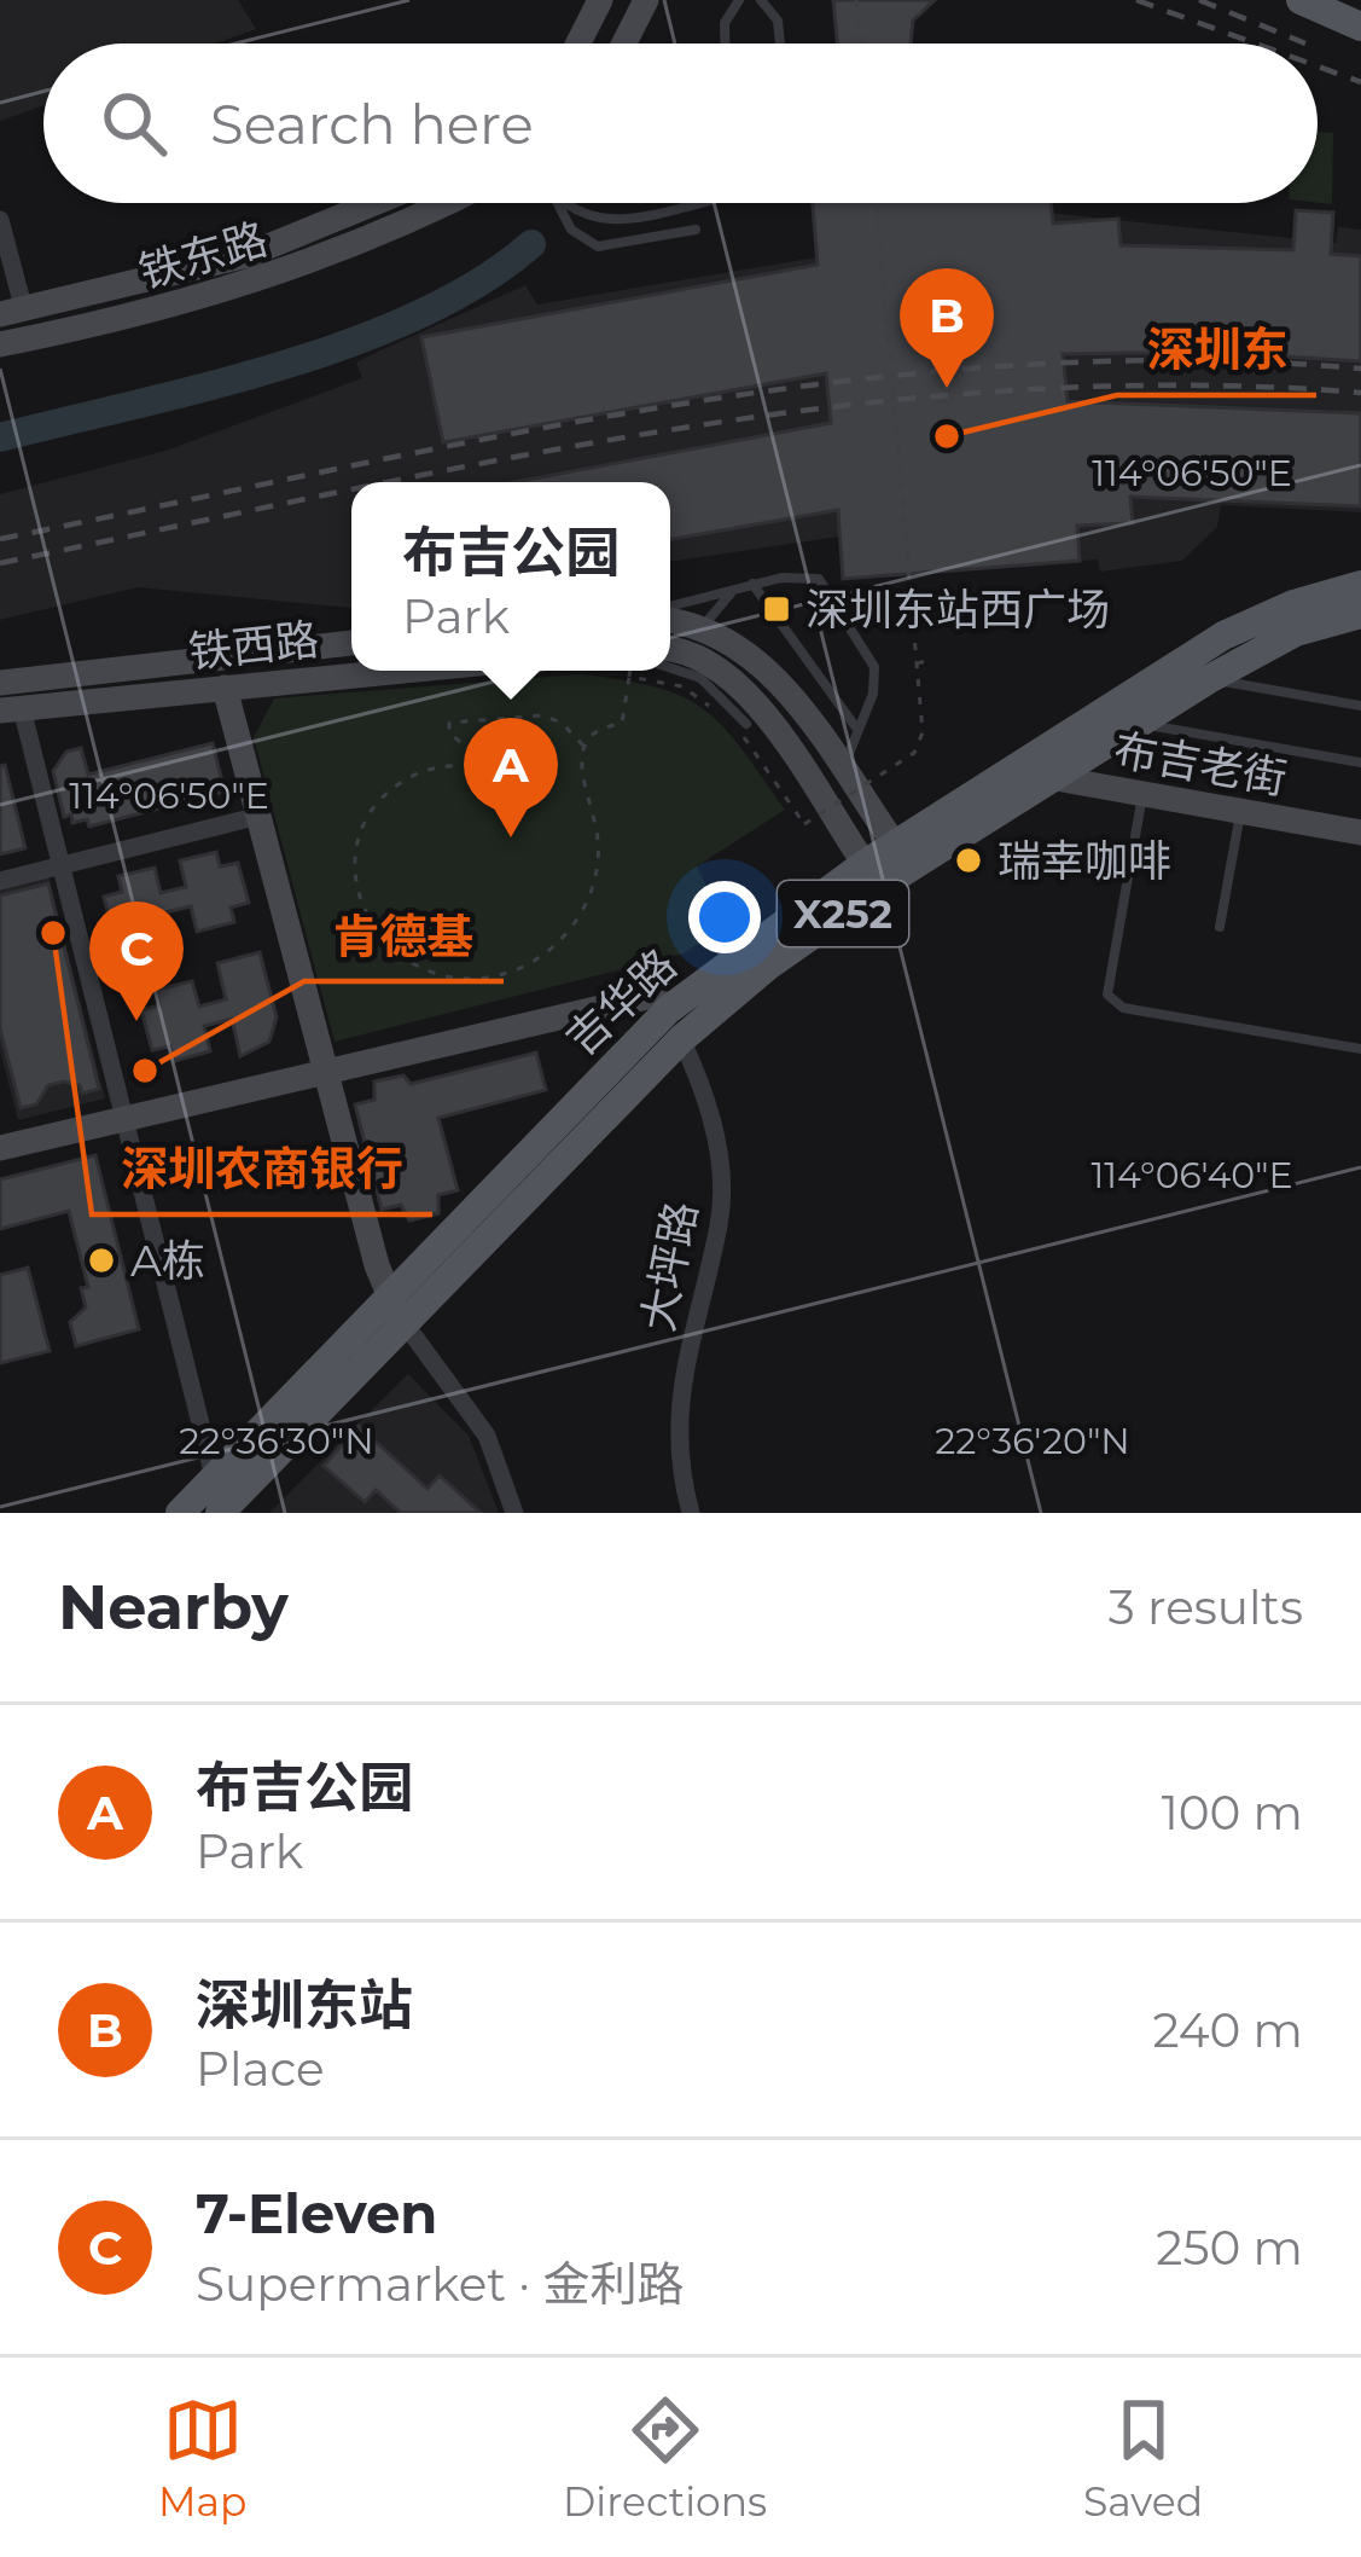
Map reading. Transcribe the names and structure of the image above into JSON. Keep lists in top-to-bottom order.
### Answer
{
  "streets": {
    "main road": [
      "铁东路",
      "铁西路",
      "布吉老街",
      "X252",
      "吉华路"
    ],
    "street": ["大坪路"]
  },
  "crossings": [
    ["布吉老街", "吉华路"],
    ["吉华路", "大坪路"]
  ],
  "places": {
    "other": [
      "深圳东",
      "瑞幸咖啡",
      "深圳农商银行",
      "肯德基",
      "A栋"
    ],
    "transit": ["深圳东站西广场"]
  },
  "page": {
    "search": "Search here",
    "pins": ["B", "A", "C"],
    "popup": ["布吉公园", "Park"],
    "heading": ["Nearby", "3 results"],
    "list": [
      {
        "mark": "A",
        "name": "布吉公园",
        "note": "Park",
        "value": "100 m"
      },
      {
        "mark": "B",
        "name": "深圳东站",
        "note": "Place",
        "value": "240 m"
      },
      {
        "mark": "C",
        "name": "7-Eleven",
        "note": "Supermarket · 金利路",
        "value": "250 m"
      }
    ],
    "nav": ["Map", "Directions", "Saved"]
  },
  "coordinates": [
    "114°06'50\"E",
    "114°06'40\"E",
    "22°36'30\"N",
    "22°36'20\"N"
  ]
}
